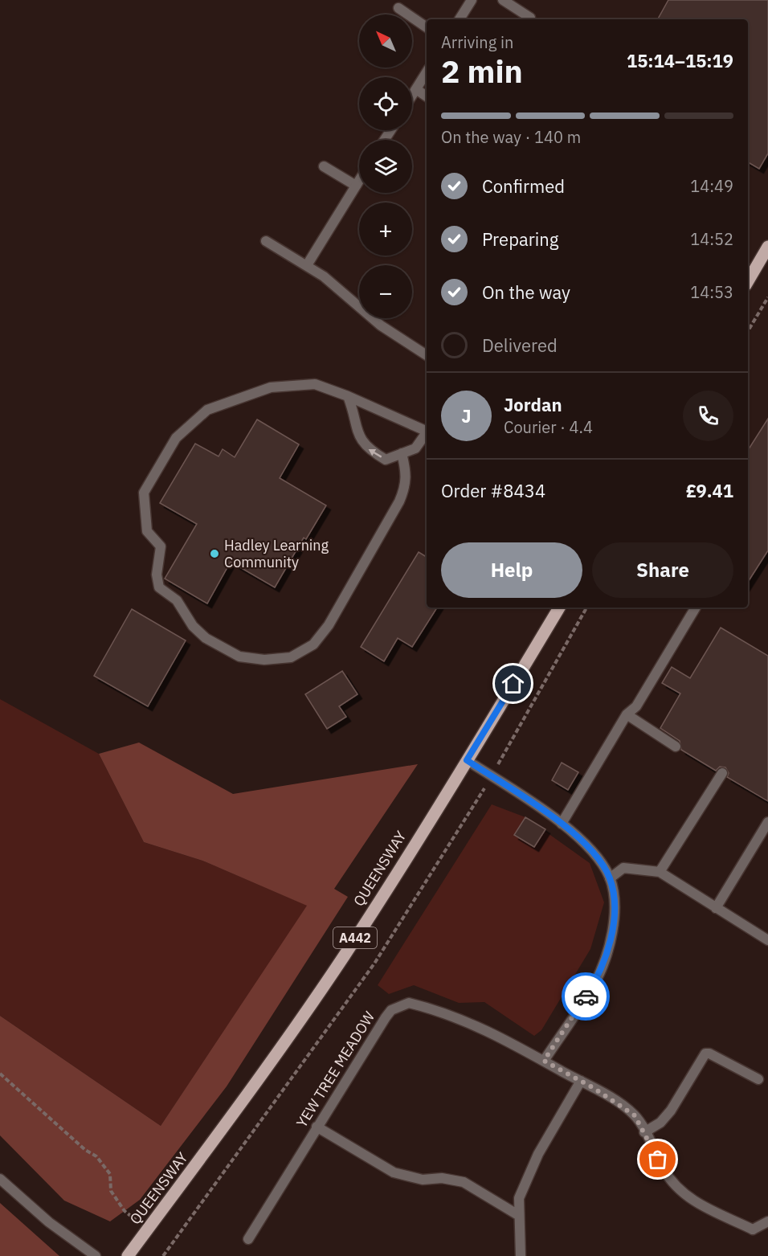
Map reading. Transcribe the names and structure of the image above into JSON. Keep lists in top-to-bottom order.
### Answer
{
  "streets": {
    "main road": ["QUEENSWAY", "A442"],
    "street": ["YEW TREE MEADOW"]
  },
  "places": ["Hadley Learning Community"],
  "north": "top left",
  "page": {
    "map_buttons": ["+", "−"],
    "heading": ["2 min", "Arriving in", "15:14–15:19"],
    "panel": [
      "Jordan",
      "Courier · 4.4",
      "Order #8434",
      "£9.41"
    ],
    "bar": "On the way · 140 m",
    "list": [
      ["Confirmed", "14:49"],
      ["Preparing", "14:52"],
      ["On the way", "14:53"],
      "Delivered"
    ],
    "round": "J",
    "buttons": ["Help", "Share"]
  }
}
